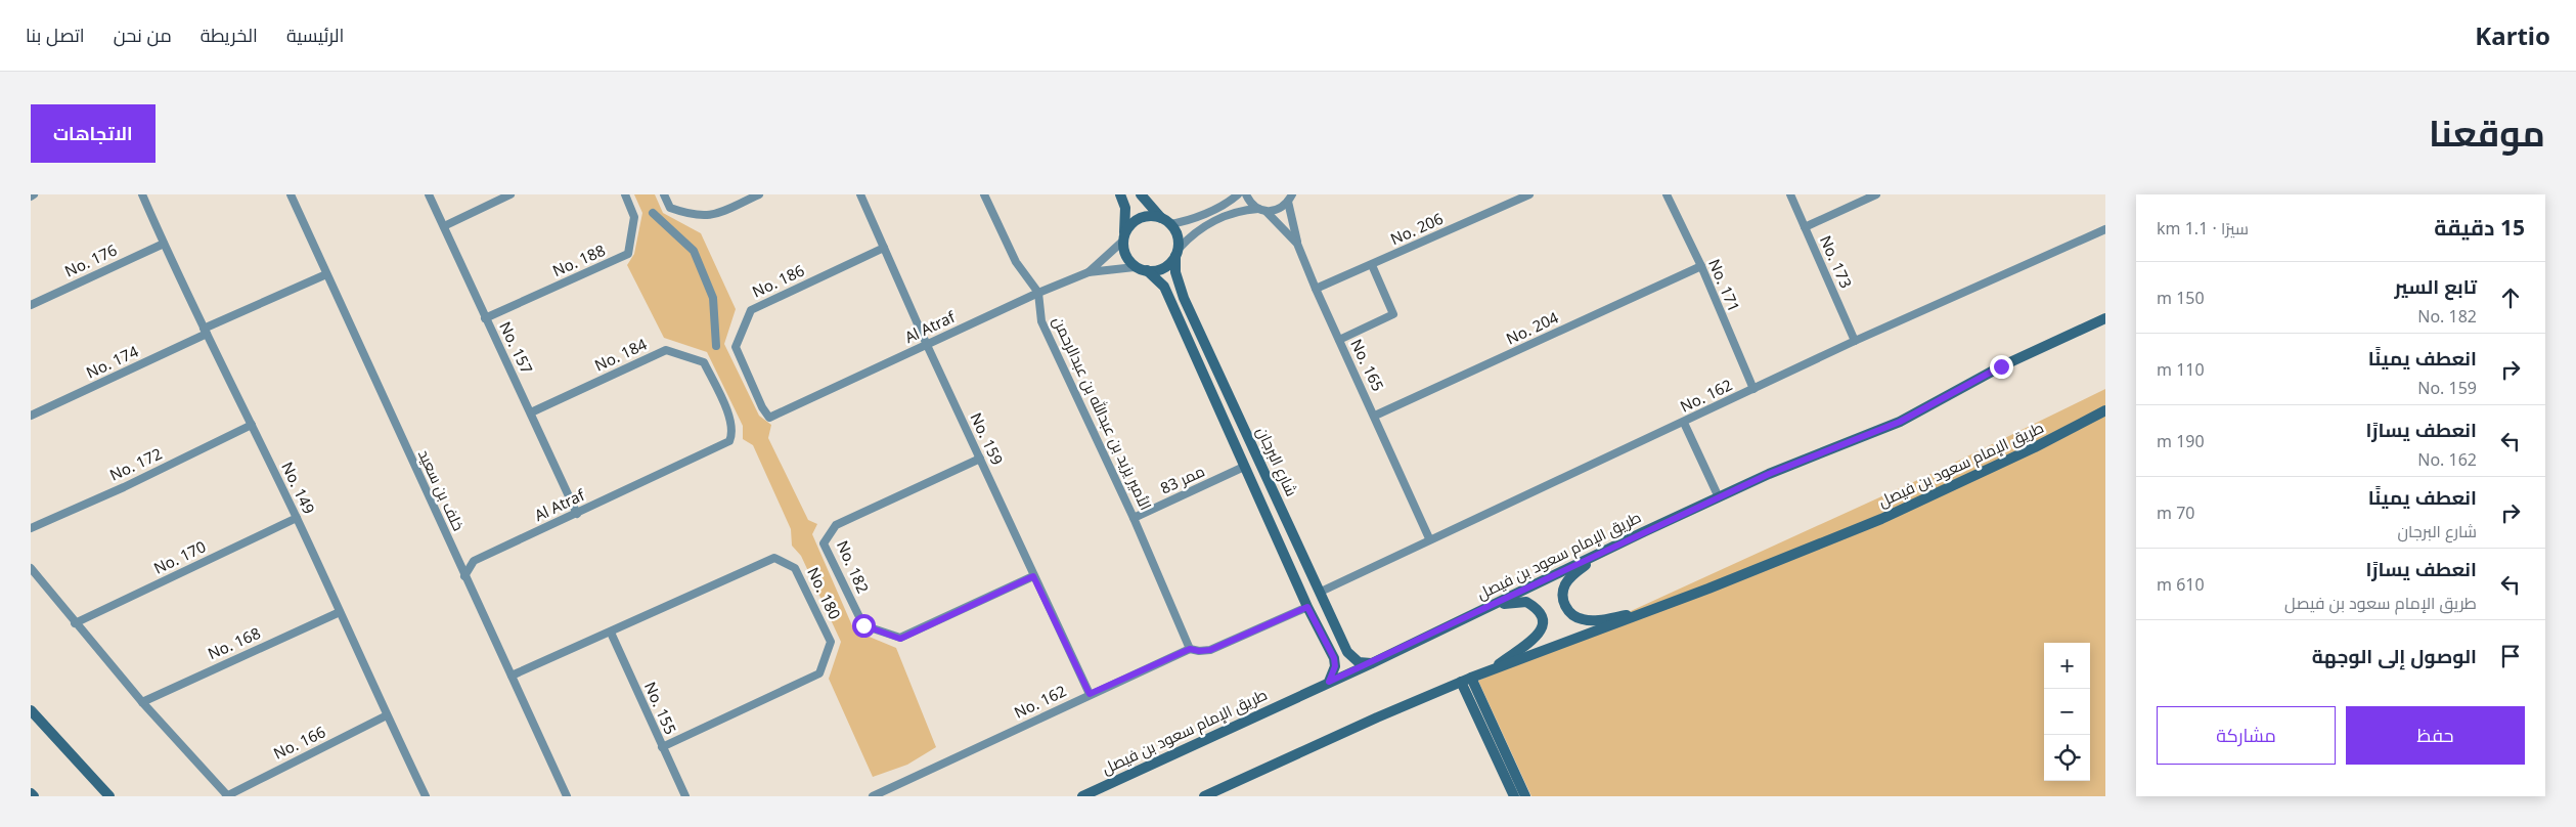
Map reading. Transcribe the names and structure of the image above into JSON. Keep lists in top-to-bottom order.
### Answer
{
  "streets": {
    "main road": ["شارع البرجان", "طريق الإمام سعود بن فيصل"],
    "street": [
      "No. 206",
      "No. 176",
      "No. 188",
      "No. 173",
      "No. 186",
      "No. 171",
      "Al Atraf",
      "No. 204",
      "No. 157",
      "No. 184",
      "No. 174",
      "No. 165",
      "No. 162",
      "الأمير يزيد بن عبدالله بن عبدالرحمن",
      "No. 159",
      "No. 172",
      "ممر 83",
      "No. 149",
      "خلف بن سعيد",
      "No. 170",
      "No. 182",
      "No. 180",
      "No. 168",
      "No. 155",
      "No. 166"
    ]
  },
  "crossings": [
    ["No. 206", "No. 165"],
    ["No. 176", "No. 149"],
    ["No. 188", "No. 157"],
    ["No. 173", "No. 162"],
    ["No. 186", "Al Atraf"],
    ["No. 186", "No. 159"],
    ["No. 171", "No. 204"],
    ["No. 171", "No. 162"],
    ["Al Atraf", "No. 157"],
    ["Al Atraf", "No. 184"],
    ["Al Atraf", "الأمير يزيد بن عبدالله بن عبدالرحمن"],
    ["Al Atraf", "No. 159"],
    ["Al Atraf", "خلف بن سعيد"],
    ["No. 204", "No. 165"],
    ["No. 157", "No. 184"],
    ["No. 174", "No. 149"],
    ["No. 174", "خلف بن سعيد"],
    ["No. 165", "No. 162"],
    ["No. 162", "الأمير يزيد بن عبدالله بن عبدالرحمن"],
    ["No. 162", "No. 159"],
    ["No. 162", "شارع البرجان"],
    ["الأمير يزيد بن عبدالله بن عبدالرحمن", "ممر 83"],
    ["No. 159", "No. 182"],
    ["شارع البرجان", "طريق الإمام سعود بن فيصل"],
    ["شارع البرجان", "ممر 83"],
    ["No. 172", "No. 149"],
    ["No. 149", "No. 170"],
    ["No. 149", "No. 168"],
    ["No. 149", "No. 166"],
    ["خلف بن سعيد", "No. 180"],
    ["No. 180", "No. 155"]
  ],
  "page": {
    "header": "Kartio",
    "nav": [
      "الرئيسية",
      "الخريطة",
      "من نحن",
      "اتصل بنا"
    ],
    "title": "موقعنا",
    "buttons": [
      "الاتجاهات",
      ["حفظ", "مشاركة"]
    ],
    "heading": ["15 دقيقة", "سيرًا · 1.1 km"],
    "list": [
      ["تابع السير", "No. 182", "150 m"],
      ["انعطف يمينًا", "No. 159", "110 m"],
      ["انعطف يسارًا", "No. 162", "190 m"],
      ["انعطف يمينًا", "شارع البرجان", "70 m"],
      ["انعطف يسارًا", "طريق الإمام سعود بن فيصل", "610 m"],
      "الوصول إلى الوجهة"
    ],
    "map_buttons": ["+", "−"]
  }
}
